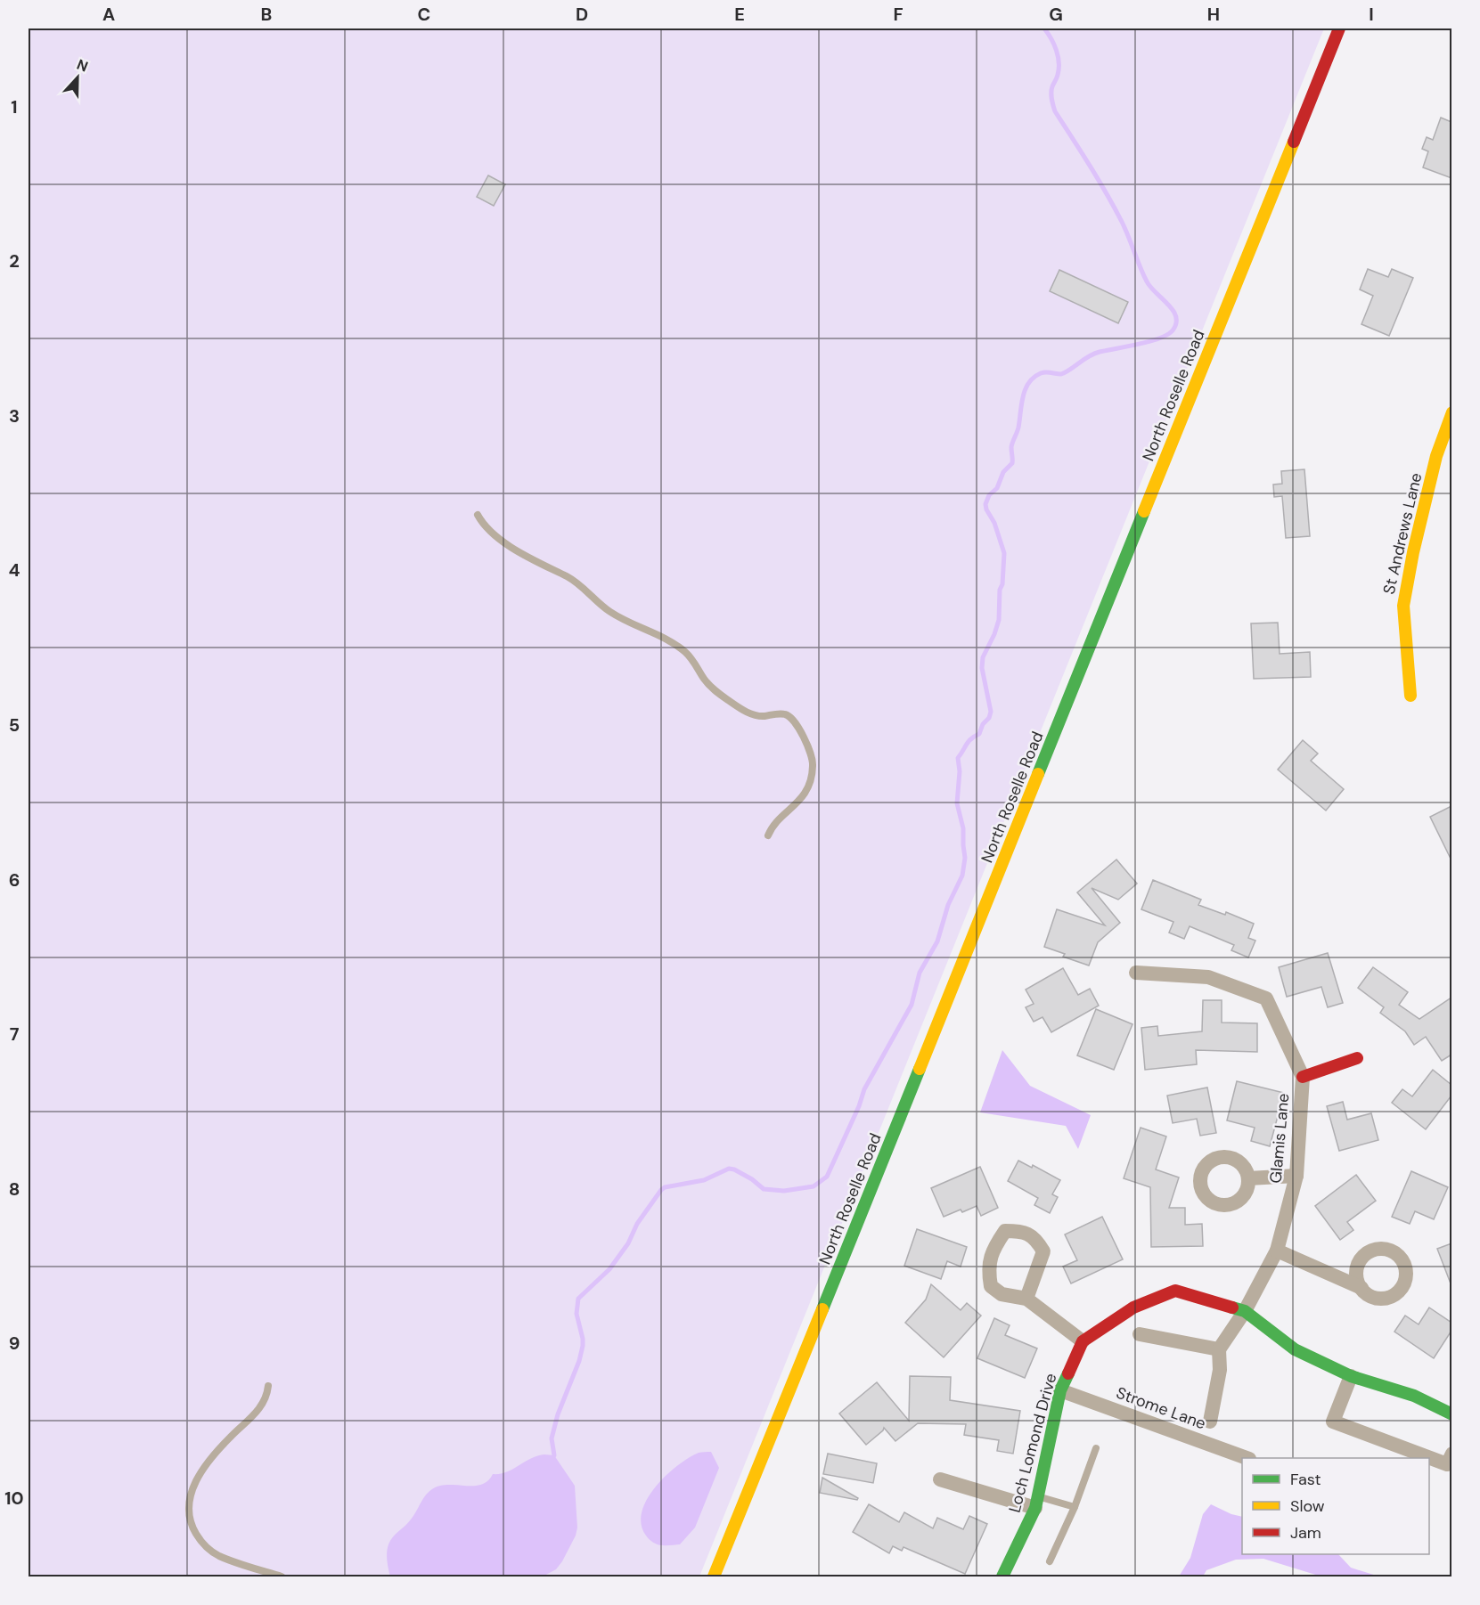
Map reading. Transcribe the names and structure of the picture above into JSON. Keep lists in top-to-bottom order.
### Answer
{
  "streets": {
    "main road": ["North Roselle Road", "St Andrews Lane", "Loch Lomond Drive"],
    "street": ["Glamis Lane", "Strome Lane"]
  },
  "crossings": [
    ["Strome Lane", "Loch Lomond Drive"]
  ],
  "legend": ["Fast", "Slow", "Jam"],
  "north": "top",
  "grid": {
    "columns": [
      "A",
      "B",
      "C",
      "D",
      "E",
      "F",
      "G",
      "H",
      "I"
    ],
    "rows": [
      "1",
      "2",
      "3",
      "4",
      "5",
      "6",
      "7",
      "8",
      "9",
      "10"
    ]
  }
}
